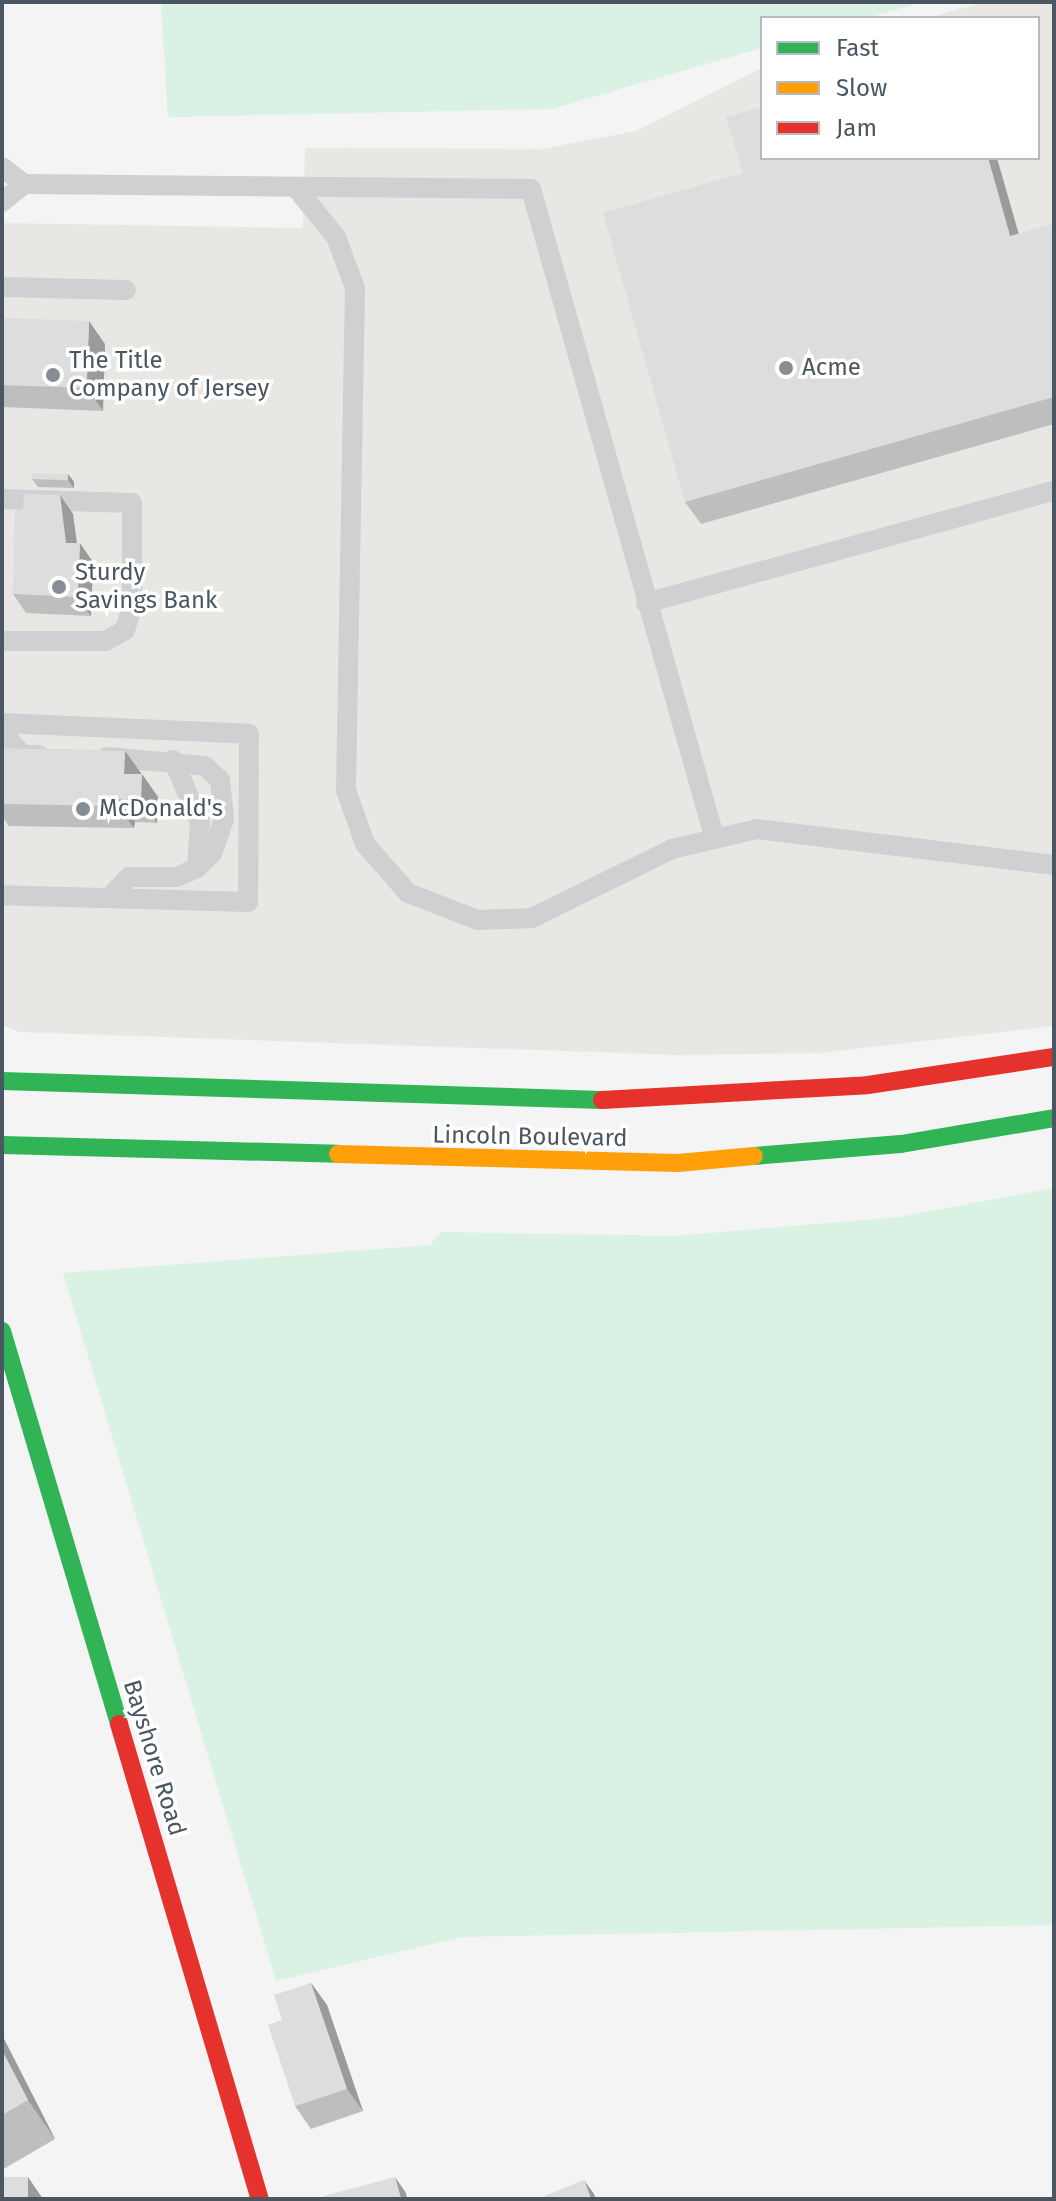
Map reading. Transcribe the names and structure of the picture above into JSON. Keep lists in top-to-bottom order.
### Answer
{
  "streets": {
    "main road": ["Lincoln Boulevard", "Bayshore Road"]
  },
  "places": [
    "Acme",
    "The Title Company of Jersey",
    "Sturdy Savings Bank",
    "McDonald's"
  ],
  "legend": ["Fast", "Slow", "Jam"]
}
